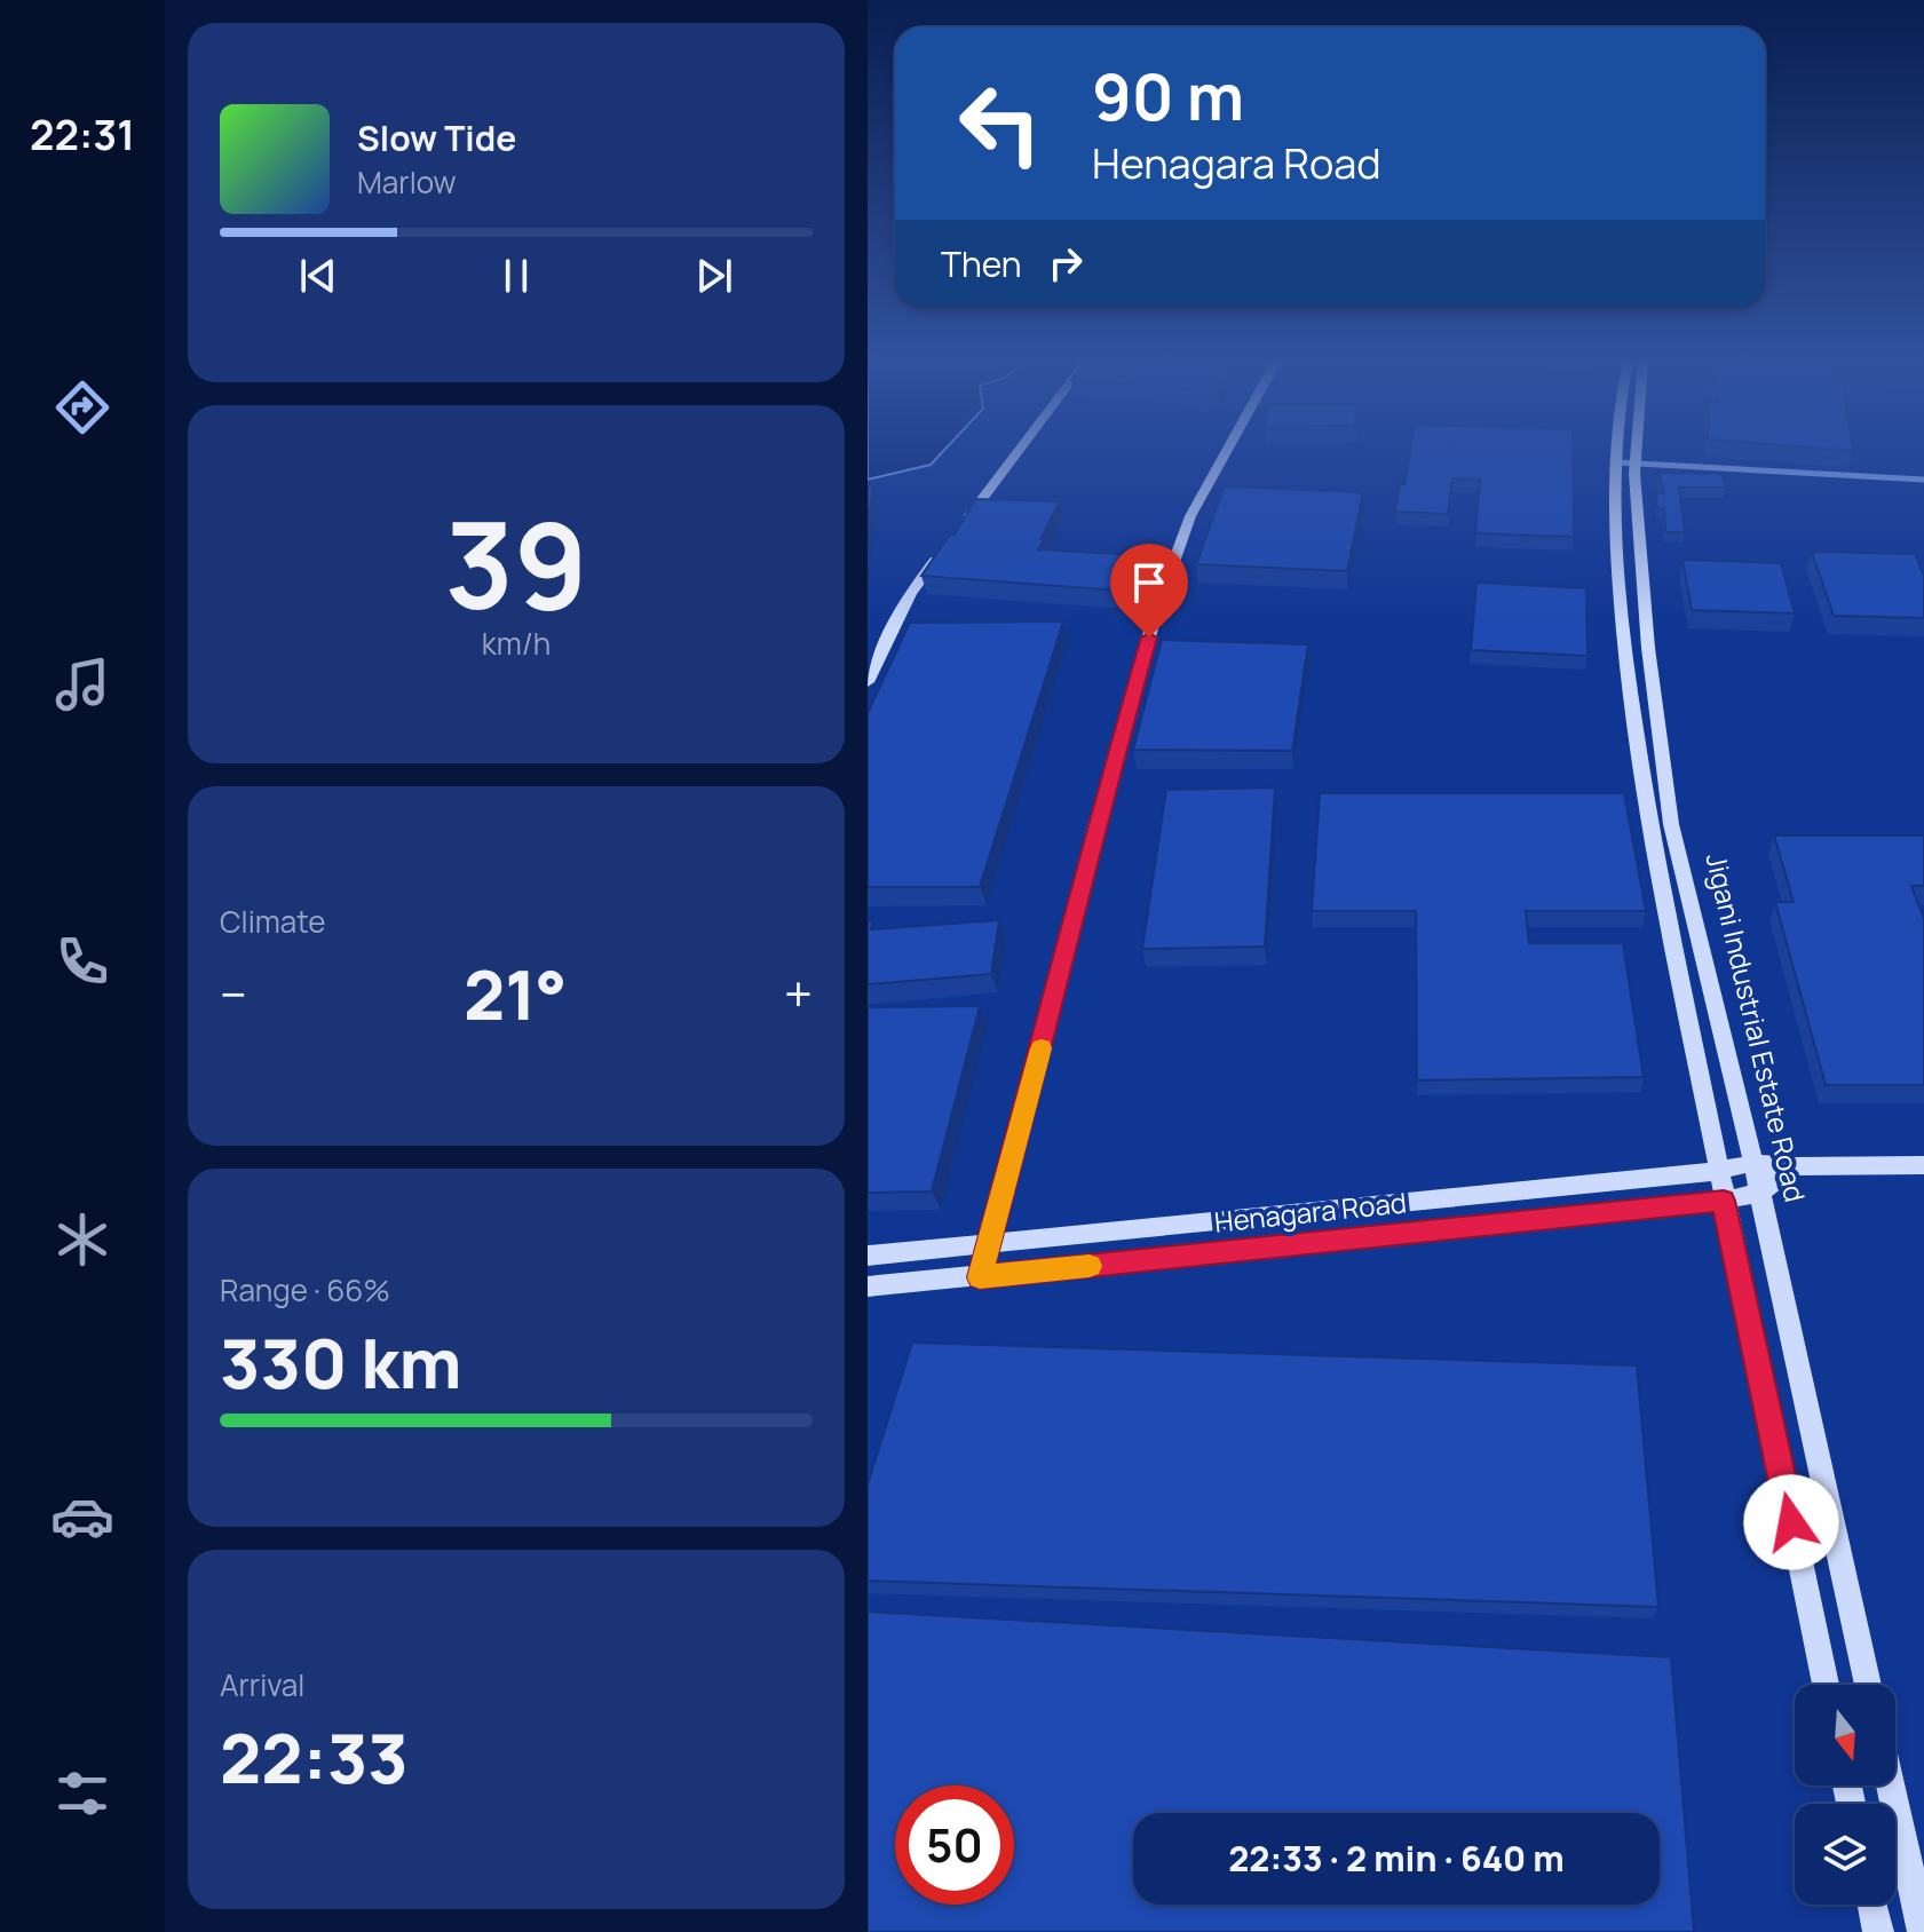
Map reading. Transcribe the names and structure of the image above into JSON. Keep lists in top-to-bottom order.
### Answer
{
  "streets": {
    "street": ["Jigani Industrial Estate Road", "Henagara Road"]
  },
  "crossings": [
    ["Jigani Industrial Estate Road", "Henagara Road"]
  ],
  "north": "bottom",
  "page": {
    "tabs": "22:31",
    "turn": ["90 m", "Henagara Road"],
    "song": ["Slow Tide", "Marlow"],
    "then": "Then",
    "tile": [
      ["39", "km/h"],
      "Climate",
      ["Range · 66%", "330 km"],
      ["Arrival", "22:33"]
    ],
    "heat": ["−", "21°", "+"],
    "limit": "50",
    "trip": "22:33 · 2 min · 640 m"
  }
}
